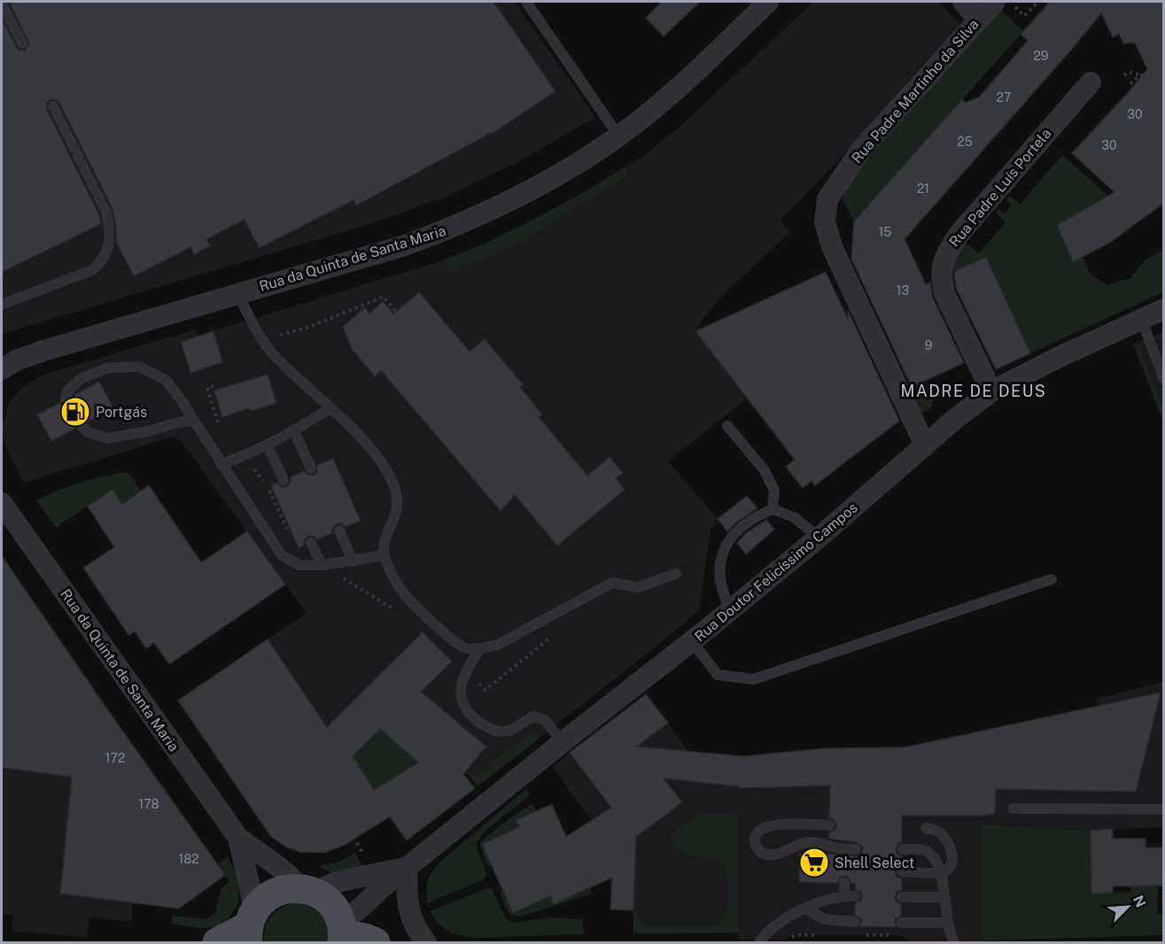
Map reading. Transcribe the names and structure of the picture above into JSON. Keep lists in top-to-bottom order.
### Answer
{
  "streets": {
    "street": [
      "Rua Padre Martinho da Silva",
      "Rua Padre Luís Portela",
      "Rua da Quinta de Santa Maria",
      "Rua Doutor Felicíssimo Campos"
    ]
  },
  "crossings": [
    ["Rua Padre Martinho da Silva", "Rua Doutor Felicíssimo Campos"],
    ["Rua Padre Luís Portela", "Rua Doutor Felicíssimo Campos"],
    ["Rua da Quinta de Santa Maria", "Rua Doutor Felicíssimo Campos"]
  ],
  "districts": ["MADRE DE DEUS"],
  "places": {
    "fuel station": ["Portgás"],
    "supermarket": ["Shell Select"]
  },
  "house_numbers": [
    "29",
    "27",
    "30",
    "25",
    "30",
    "21",
    "15",
    "13",
    "9",
    "172",
    "178",
    "182"
  ],
  "north": "top right"
}
